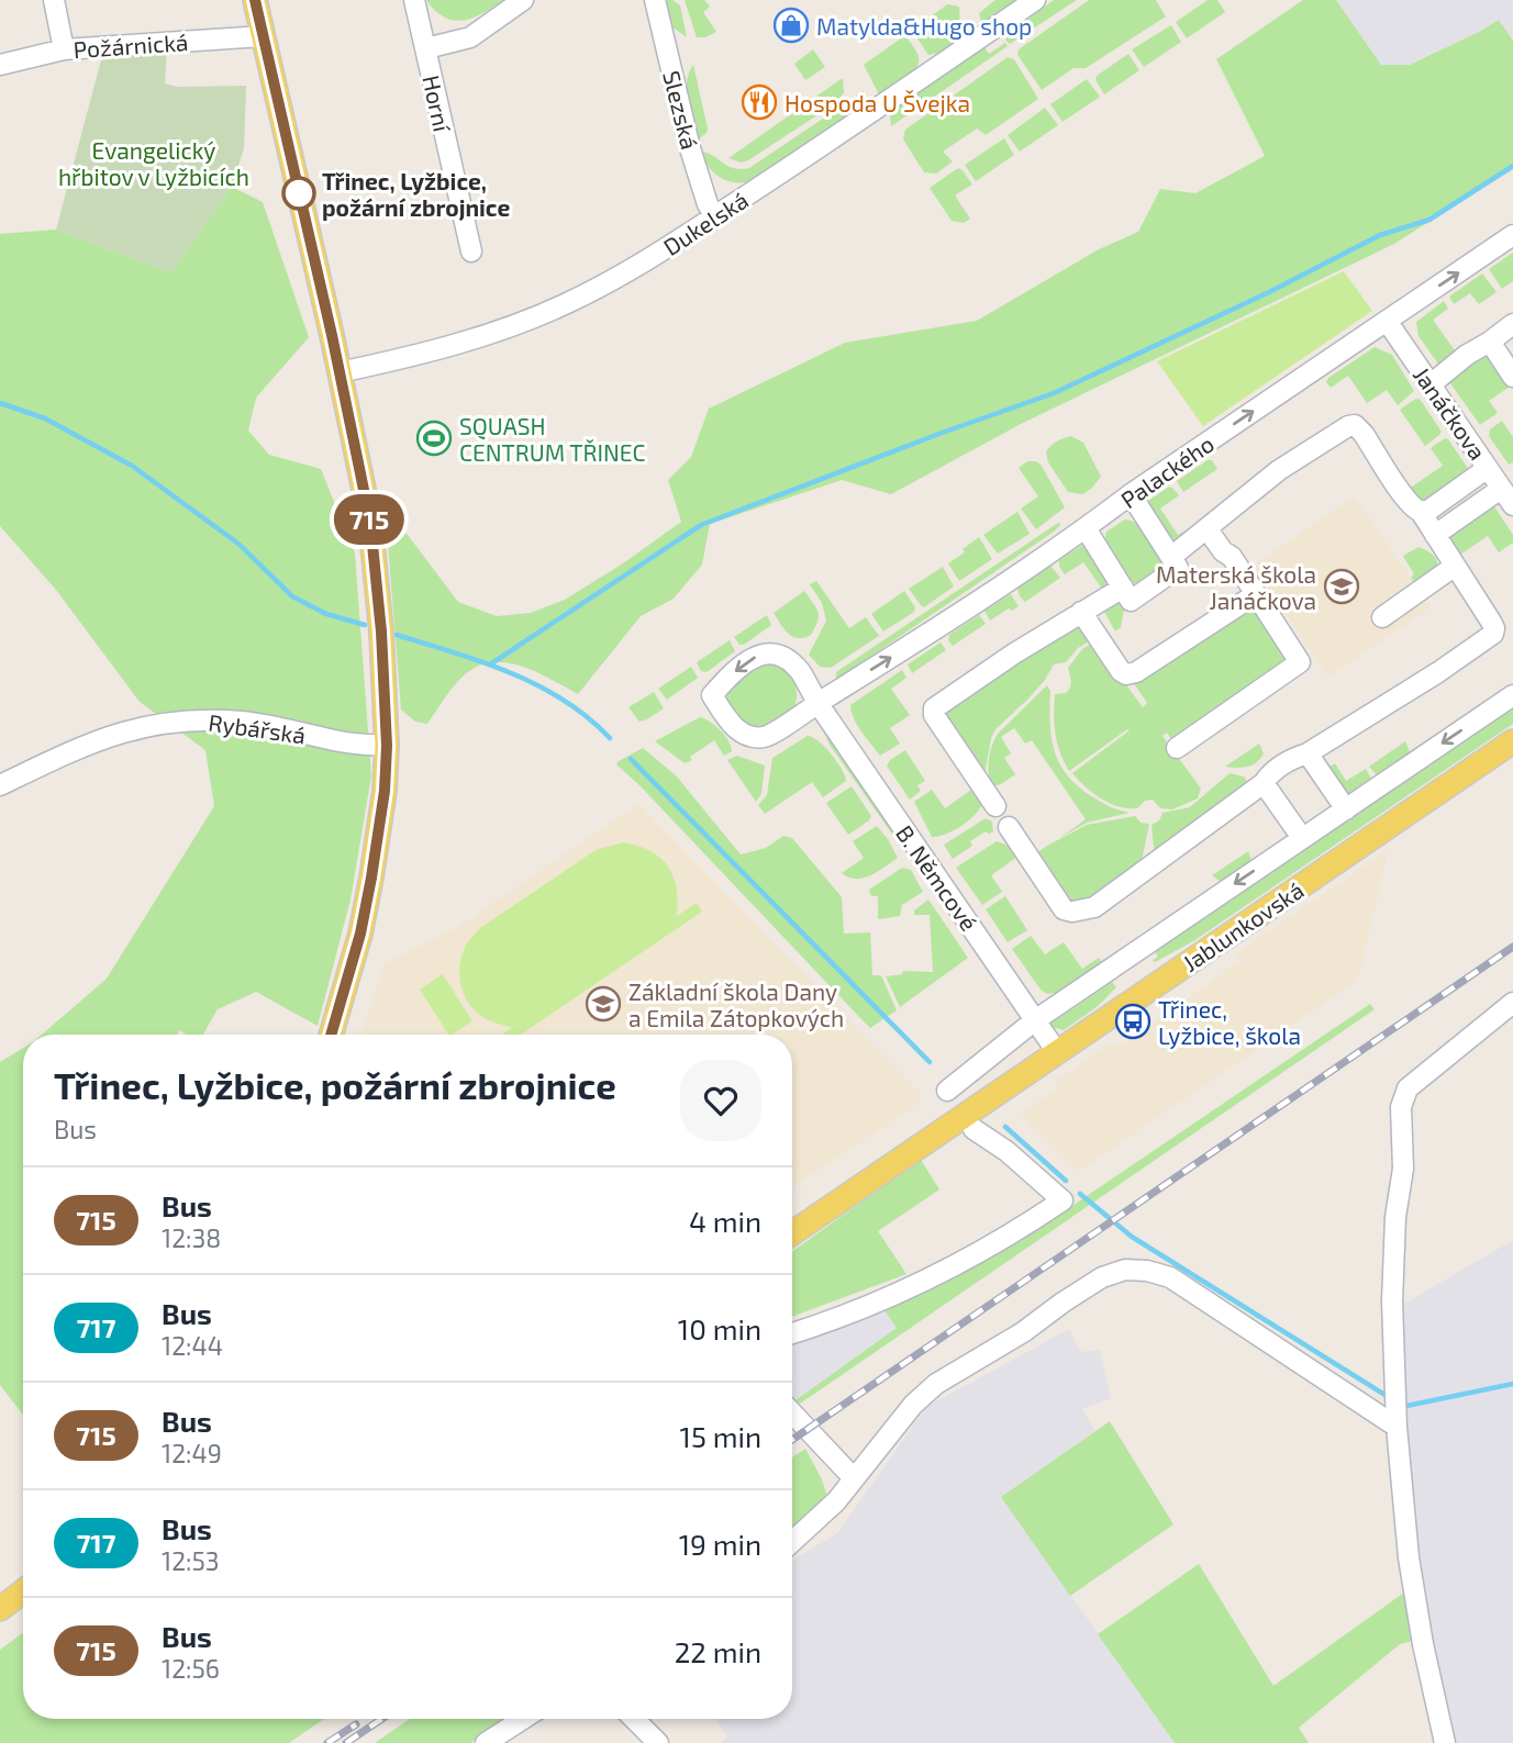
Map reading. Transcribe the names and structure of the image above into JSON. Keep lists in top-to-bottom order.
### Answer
{
  "streets": {
    "main road": ["Jablunkovská"],
    "street": [
      "Požárnická",
      "Horní",
      "Slezská",
      "Dukelská",
      "Janáčkova",
      "Palackého",
      "Rybářská",
      "B. Němcové"
    ]
  },
  "crossings": [
    ["Slezská", "Dukelská"],
    ["Janáčkova", "Palackého"],
    ["Palackého", "B. Němcové"],
    ["B. Němcové", "Jablunkovská"]
  ],
  "one_way": ["Palackého"],
  "parks": ["Evangelický hřbitov v Lyžbicích"],
  "places": {
    "shop": ["Matylda&Hugo shop"],
    "restaurant": ["Hospoda U Švejka"],
    "other": ["Třinec, Lyžbice, požární zbrojnice"],
    "sports": ["SQUASH CENTRUM TŘINEC"],
    "school or university": ["Materská škola Janáčkova", "Základní škola Dany a Emila Zátopkových"],
    "bus stop": ["Třinec, Lyžbice, škola"]
  },
  "lines": ["bus line 715"],
  "page": {
    "on_map": "715",
    "heading": ["Třinec, Lyžbice, požární zbrojnice", "Bus"],
    "list": [
      {
        "mark": "715",
        "name": "Bus",
        "note": "12:38",
        "value": "4 min"
      },
      {
        "mark": "717",
        "name": "Bus",
        "note": "12:44",
        "value": "10 min"
      },
      {
        "mark": "715",
        "name": "Bus",
        "note": "12:49",
        "value": "15 min"
      },
      {
        "mark": "717",
        "name": "Bus",
        "note": "12:53",
        "value": "19 min"
      },
      {
        "mark": "715",
        "name": "Bus",
        "note": "12:56",
        "value": "22 min"
      }
    ]
  }
}
